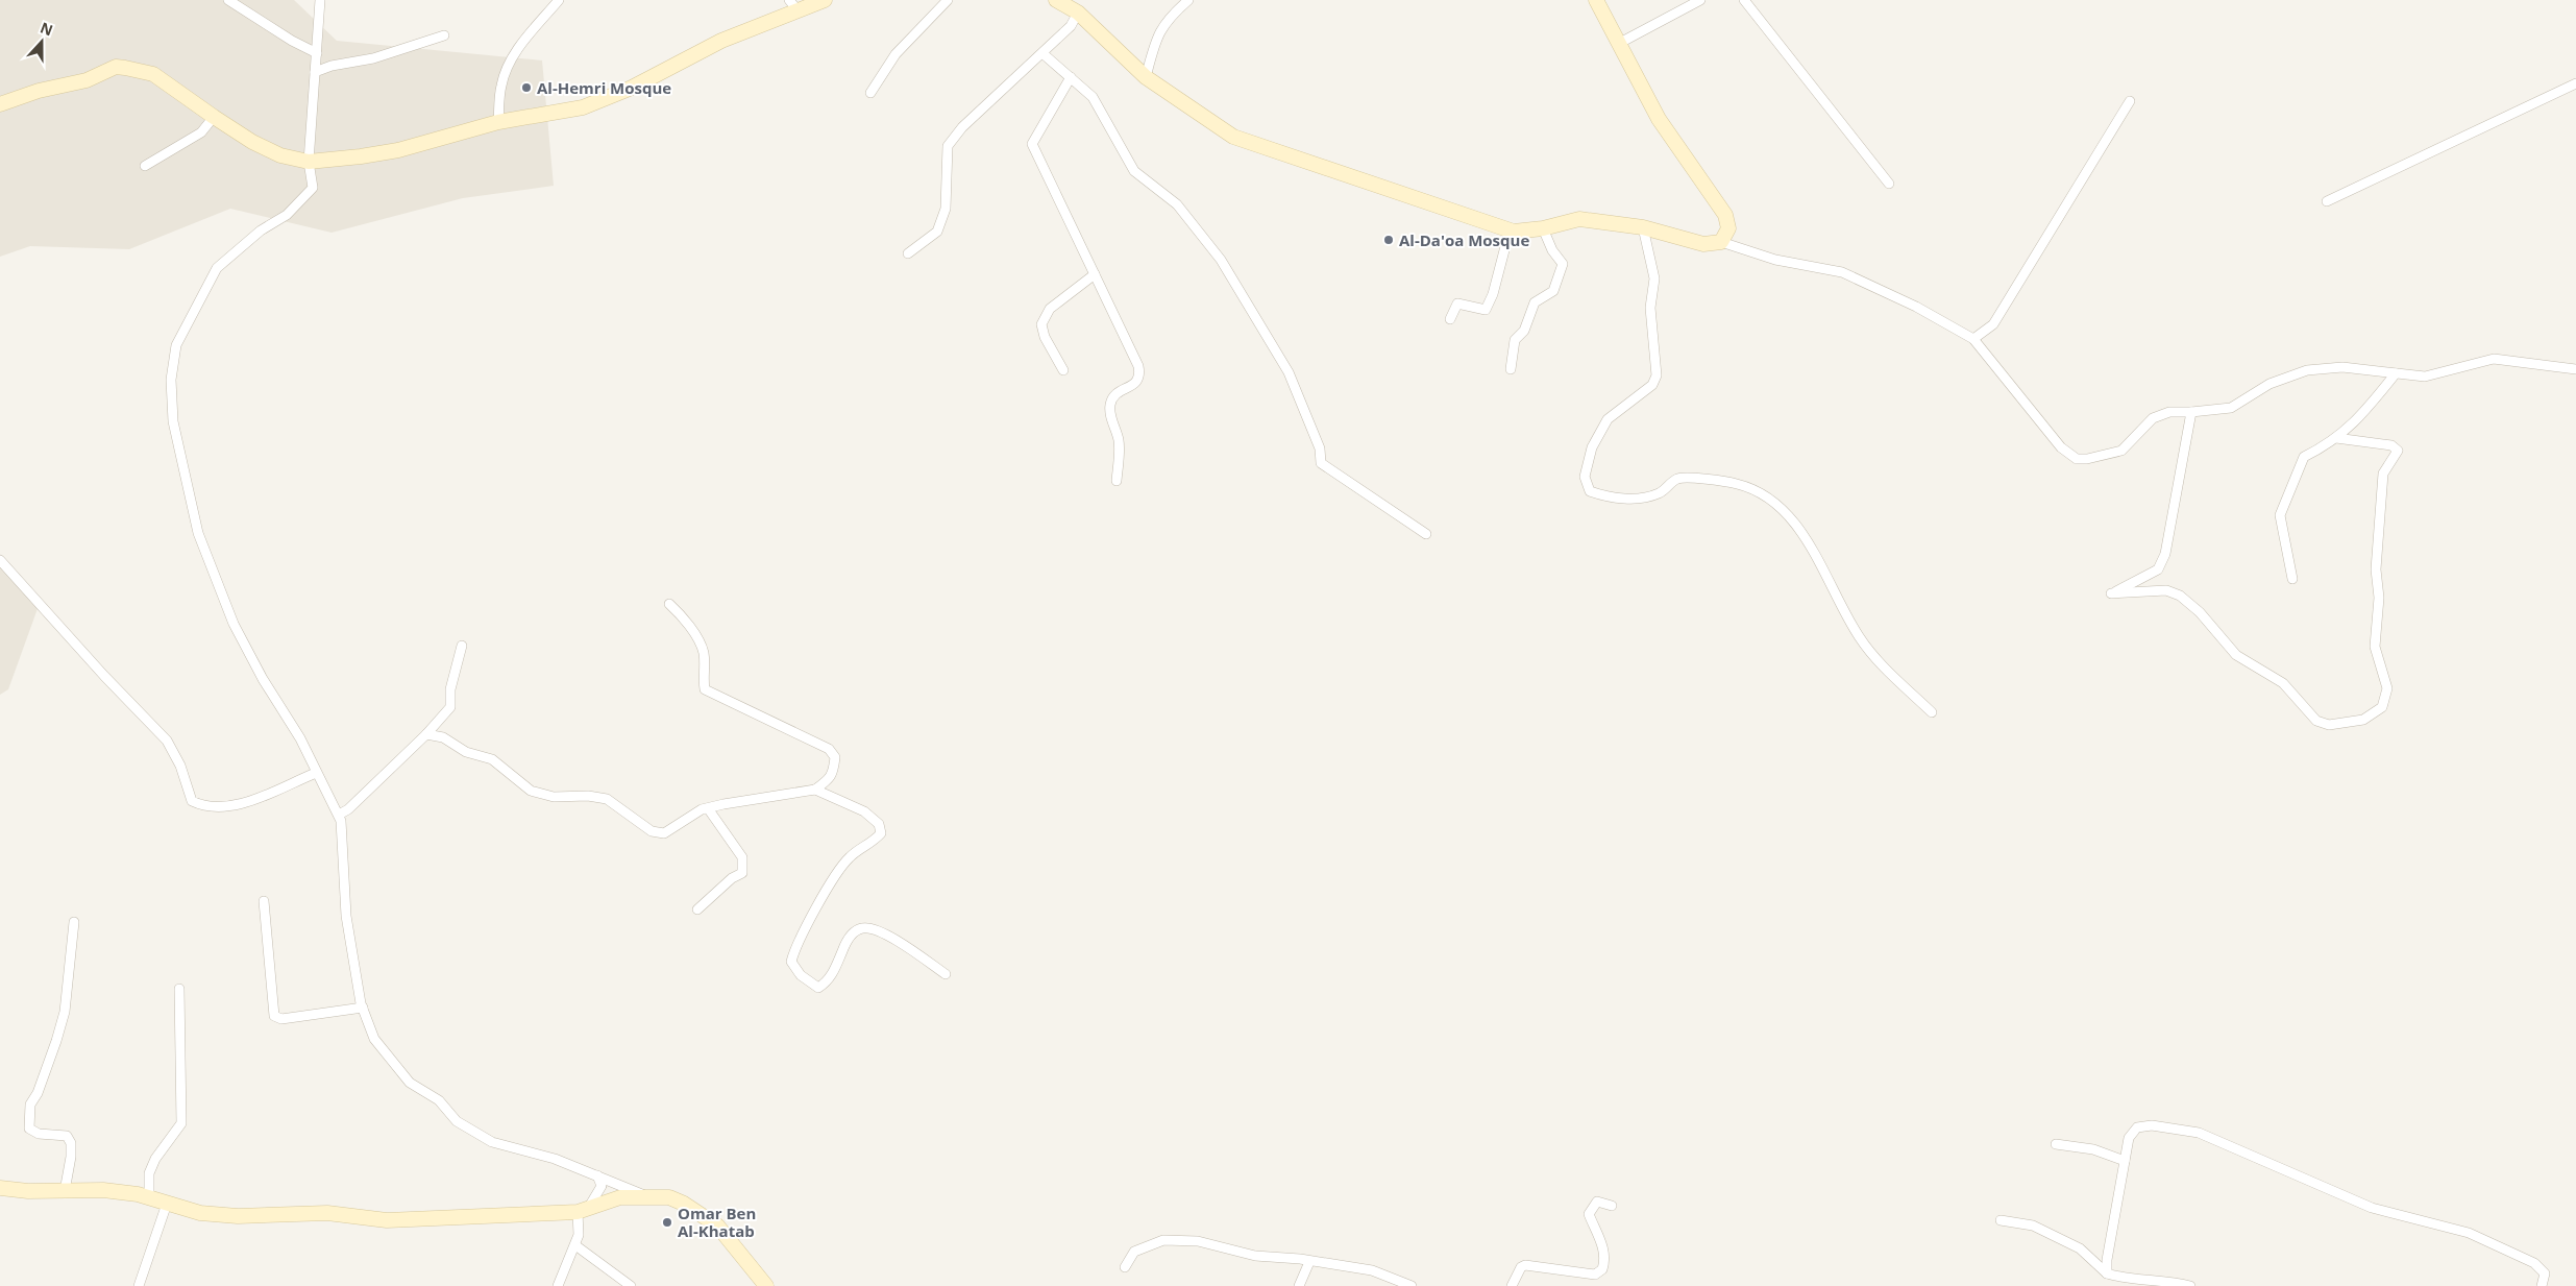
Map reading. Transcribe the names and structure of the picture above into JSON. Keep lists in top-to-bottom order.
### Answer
{
  "places": ["Al-Hemri Mosque", "Al-Da'oa Mosque", "Omar Ben Al-Khatab"],
  "north": "top"
}
